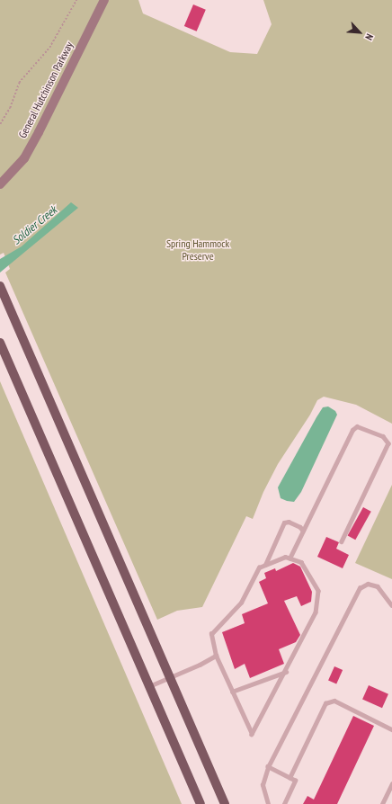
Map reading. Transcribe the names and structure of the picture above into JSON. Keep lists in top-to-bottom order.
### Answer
{
  "streets": {
    "street": ["General Hutchinson Parkway"]
  },
  "water": ["Soldier Creek"],
  "parks": ["Spring Hammock Preserve"],
  "north": "bottom right"
}
